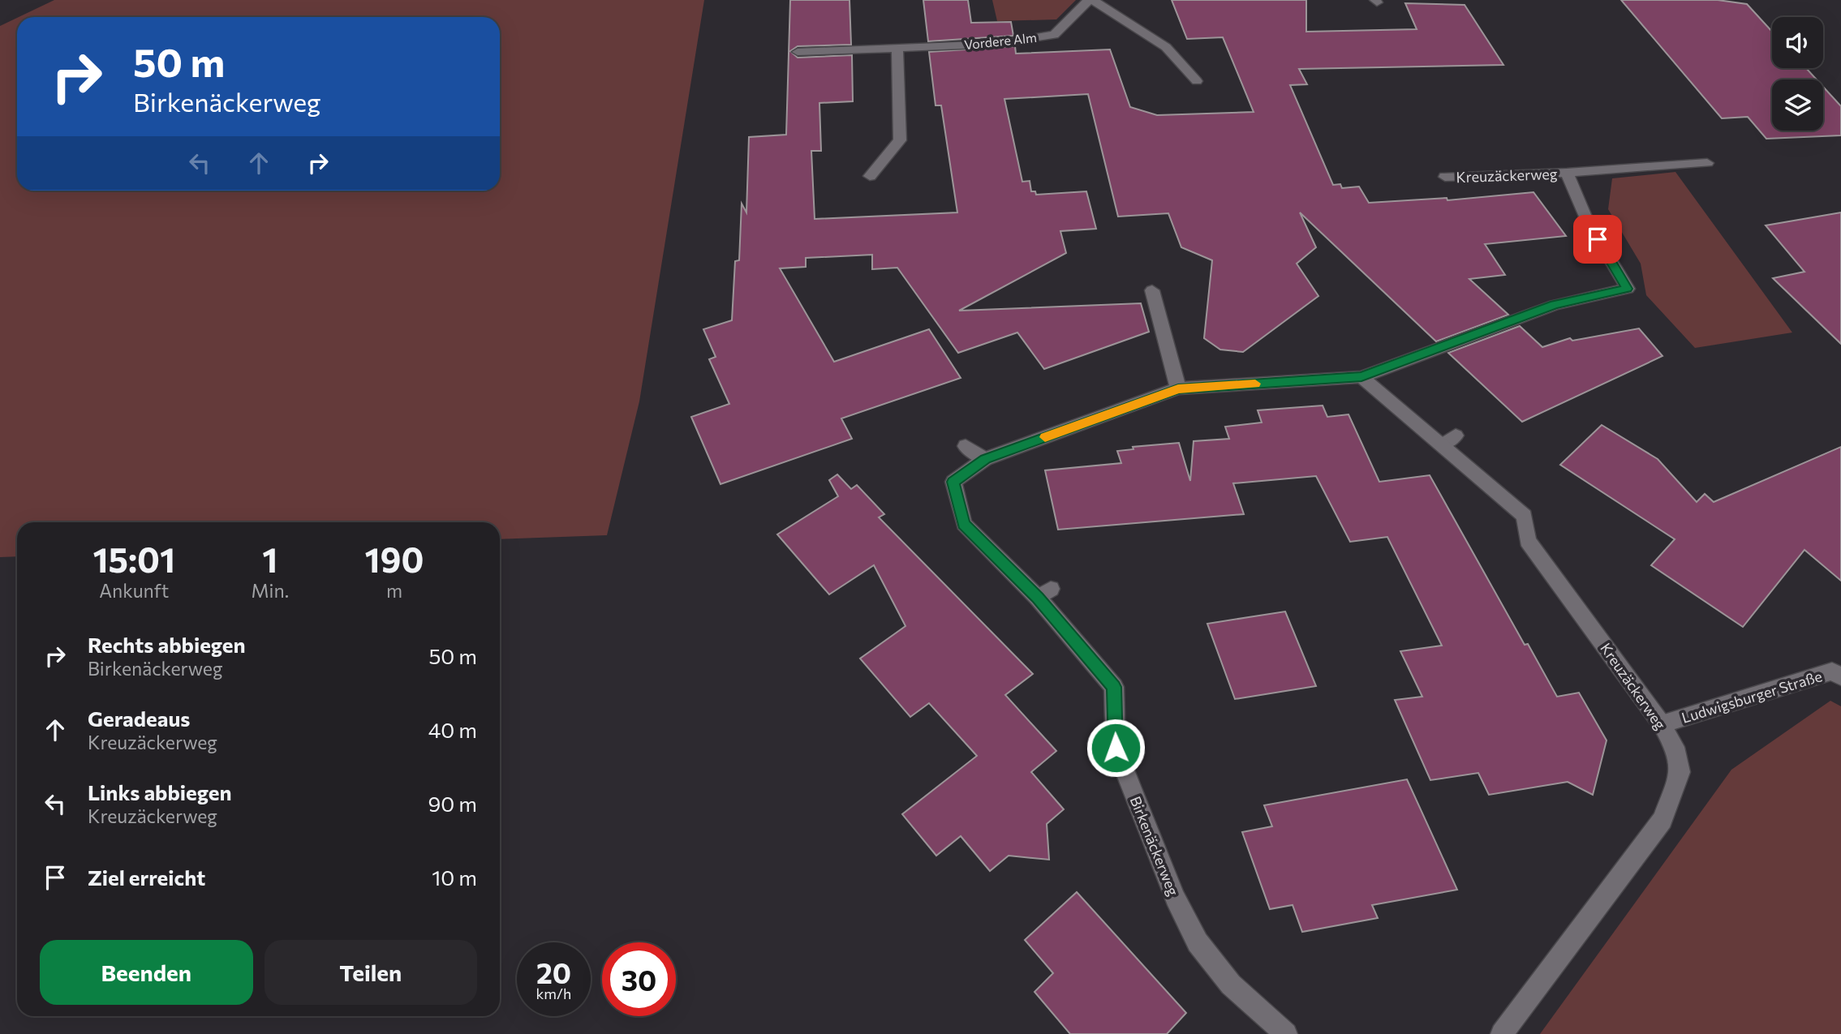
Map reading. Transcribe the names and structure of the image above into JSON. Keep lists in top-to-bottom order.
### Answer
{
  "streets": {
    "street": [
      "Vordere Alm",
      "Kreuzäckerweg",
      "Ludwigsburger Straße",
      "Birkenäckerweg"
    ]
  },
  "crossings": [
    ["Kreuzäckerweg", "Ludwigsburger Straße"],
    ["Kreuzäckerweg", "Birkenäckerweg"]
  ],
  "page": {
    "turn": ["50 m", "Birkenäckerweg"],
    "eta": [
      "15:01",
      "Ankunft",
      "1",
      "Min.",
      "190",
      "m"
    ],
    "list": [
      {
        "name": "Rechts abbiegen",
        "note": "Birkenäckerweg",
        "value": "50 m"
      },
      {
        "name": "Geradeaus",
        "note": "Kreuzäckerweg",
        "value": "40 m"
      },
      {
        "name": "Links abbiegen",
        "note": "Kreuzäckerweg",
        "value": "90 m"
      },
      {
        "name": "Ziel erreicht",
        "value": "10 m"
      }
    ],
    "buttons": ["Beenden", "Teilen"],
    "speed": "20 km/h",
    "limit": "30"
  }
}
